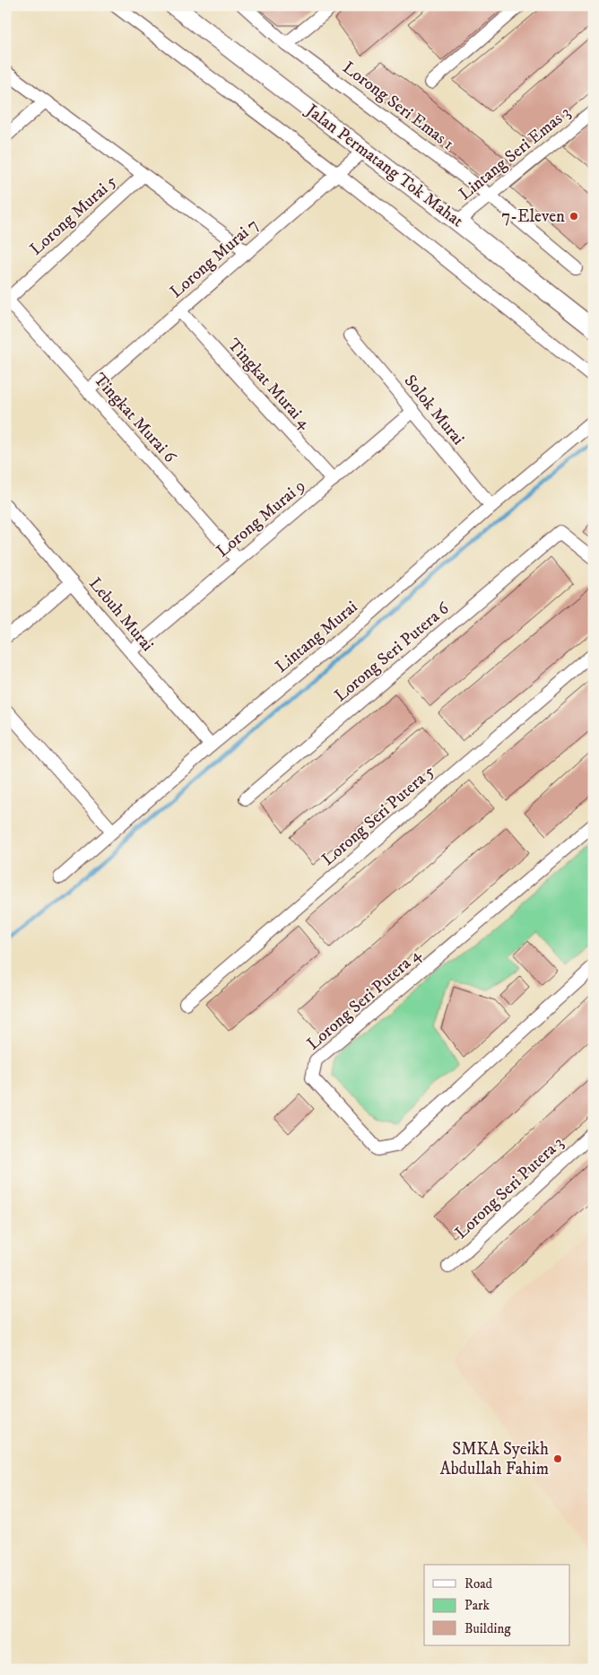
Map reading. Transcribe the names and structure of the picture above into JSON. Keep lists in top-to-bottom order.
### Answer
{
  "streets": {
    "street": [
      "Lorong Seri Emas 1",
      "Lintang Seri Emas 3",
      "Jalan Permatang Tok Mahat",
      "Lorong Murai 5",
      "Lorong Murai 7",
      "Tingkat Murai 4",
      "Solok Murai",
      "Tingkat Murai 6",
      "Lorong Murai 9",
      "Lebuh Murai",
      "Lintang Murai",
      "Lorong Seri Putera 6",
      "Lorong Seri Putera 5",
      "Lorong Seri Putera 4",
      "Lorong Seri Putera 3"
    ]
  },
  "crossings": [
    ["Lorong Seri Emas 1", "Lintang Seri Emas 3"],
    ["Lintang Seri Emas 3", "Jalan Permatang Tok Mahat"],
    ["Jalan Permatang Tok Mahat", "Lorong Murai 7"],
    ["Lorong Murai 5", "Tingkat Murai 6"],
    ["Lorong Murai 7", "Tingkat Murai 4"],
    ["Lorong Murai 7", "Tingkat Murai 6"],
    ["Tingkat Murai 4", "Lorong Murai 9"],
    ["Solok Murai", "Lorong Murai 9"],
    ["Solok Murai", "Lintang Murai"],
    ["Tingkat Murai 6", "Lorong Murai 9"],
    ["Lorong Murai 9", "Lebuh Murai"],
    ["Lebuh Murai", "Lintang Murai"]
  ],
  "places": ["7-Eleven", "SMKA Syeikh Abdullah Fahim"],
  "legend": ["Road", "Park", "Building"]
}
